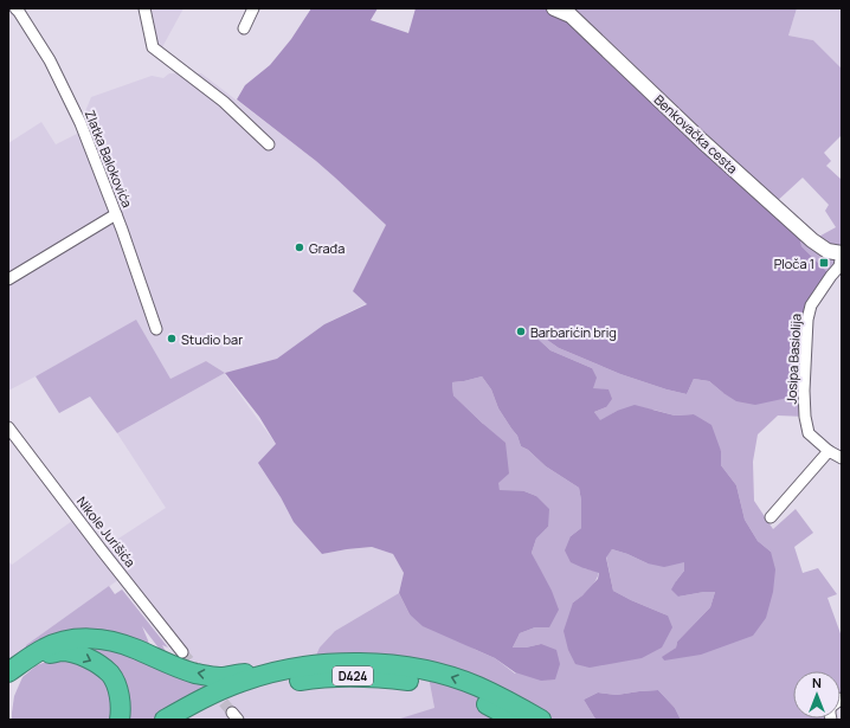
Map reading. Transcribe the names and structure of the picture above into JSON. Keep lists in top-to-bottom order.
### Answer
{
  "streets": {
    "highway": ["D424"],
    "main road": ["Benkovačka cesta"],
    "street": ["Zlatka Balokovića", "Josipa Basiolija", "Nikole Jurišića"]
  },
  "crossings": [
    ["Benkovačka cesta", "Josipa Basiolija"]
  ],
  "places": {
    "other": ["Građa", "Barbarićin brig", "Studio bar"],
    "transit": ["Ploča 1"]
  },
  "north": "top"
}
